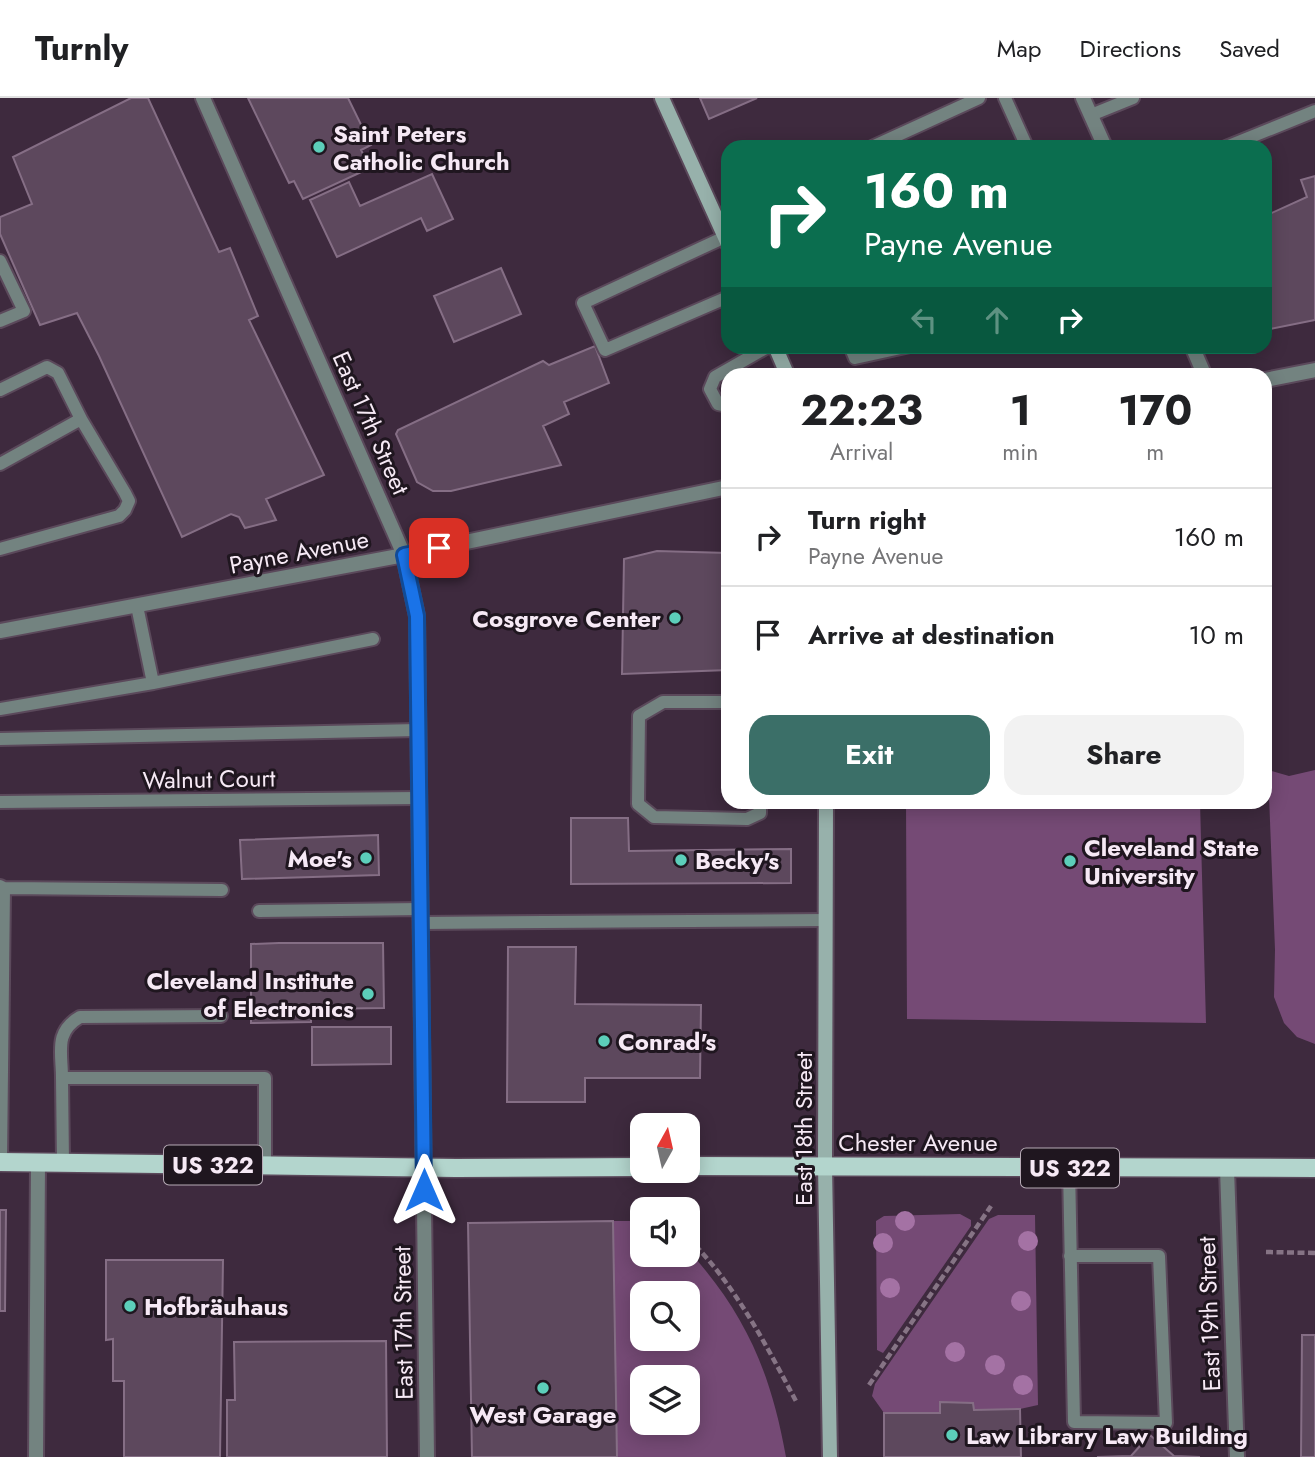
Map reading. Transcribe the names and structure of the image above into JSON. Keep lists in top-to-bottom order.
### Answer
{
  "streets": {
    "main road": ["East 18th Street", "Chester Avenue", "US 322"],
    "street": ["East 17th Street", "Payne Avenue", "East 19th Street"],
    "lane": ["Walnut Court"]
  },
  "crossings": [
    ["East 17th Street", "Payne Avenue"],
    ["East 17th Street", "Walnut Court"],
    ["East 17th Street", "US 322"],
    ["East 18th Street", "Chester Avenue"],
    ["Chester Avenue", "East 19th Street"]
  ],
  "places": [
    "Saint Peters Catholic Church",
    "Cosgrove Center",
    "Moe's",
    "Becky's",
    "Cleveland State University",
    "Cleveland Institute of Electronics",
    "Conrad's",
    "Hofbräuhaus",
    "West Garage",
    "Law Library Law Building"
  ],
  "north": "top",
  "page": {
    "header": "Turnly",
    "nav": ["Map", "Directions", "Saved"],
    "turn": ["160 m", "Payne Avenue"],
    "eta": [
      "22:23",
      "Arrival",
      "1",
      "min",
      "170",
      "m"
    ],
    "list": [
      {
        "name": "Turn right",
        "note": "Payne Avenue",
        "value": "160 m"
      },
      {
        "name": "Arrive at destination",
        "value": "10 m"
      }
    ],
    "buttons": ["Exit", "Share"]
  }
}
